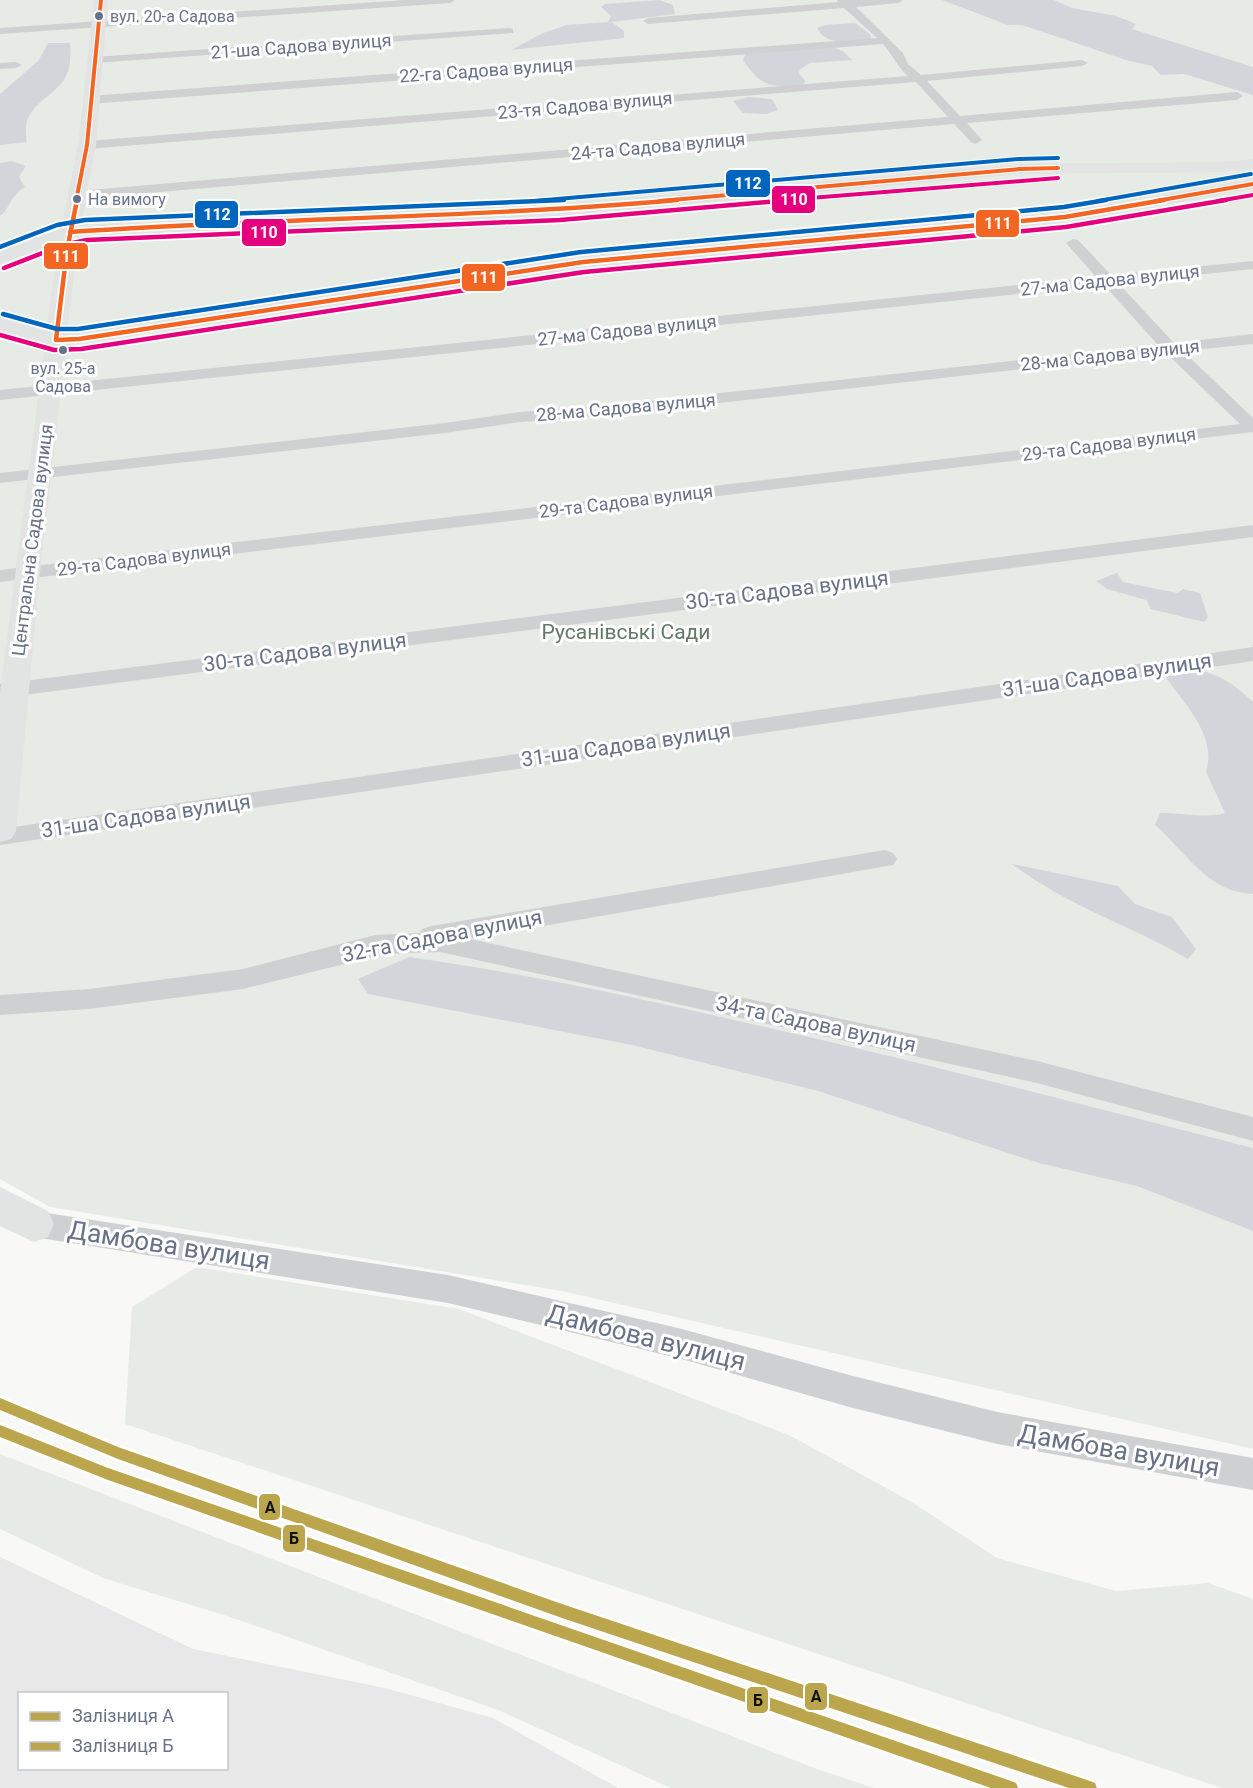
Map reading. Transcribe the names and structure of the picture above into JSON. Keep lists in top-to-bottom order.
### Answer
{
  "streets": {
    "main road": ["Центральна Садова вулиця"],
    "street": [
      "21-ша Садова вулиця",
      "22-га Садова вулиця",
      "23-тя Садова вулиця",
      "24-та Садова вулиця",
      "27-ма Садова вулиця",
      "28-ма Садова вулиця",
      "29-та Садова вулиця",
      "30-та Садова вулиця",
      "31-ша Садова вулиця",
      "32-га Садова вулиця",
      "34-та Садова вулиця",
      "Дамбова вулиця"
    ]
  },
  "crossings": [
    ["21-ша Садова вулиця", "Центральна Садова вулиця"],
    ["22-га Садова вулиця", "Центральна Садова вулиця"],
    ["23-тя Садова вулиця", "Центральна Садова вулиця"],
    ["24-та Садова вулиця", "Центральна Садова вулиця"],
    ["27-ма Садова вулиця", "Центральна Садова вулиця"],
    ["28-ма Садова вулиця", "Центральна Садова вулиця"],
    ["29-та Садова вулиця", "Центральна Садова вулиця"],
    ["Центральна Садова вулиця", "30-та Садова вулиця"],
    ["32-га Садова вулиця", "34-та Садова вулиця"]
  ],
  "parks": ["Русанівські Сади"],
  "places": ["вул. 20-а Садова", "На вимогу", "вул. 25-а Садова"],
  "lines": [
    "transit line 111",
    "transit line 112",
    "transit line 110",
    "rail line A",
    "rail line Б"
  ],
  "legend": ["Залізниця A", "Залізниця Б"]
}
